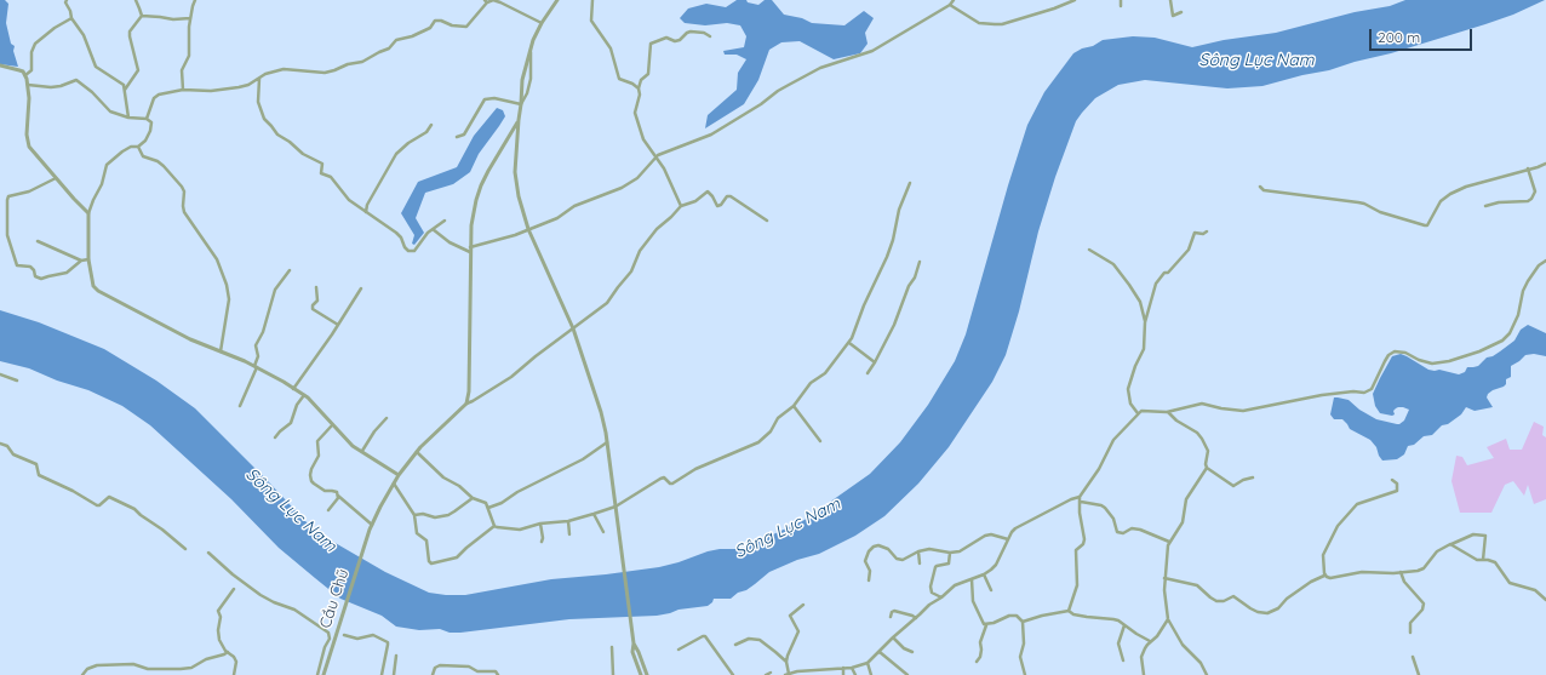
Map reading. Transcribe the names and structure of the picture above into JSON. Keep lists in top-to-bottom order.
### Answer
{
  "streets": {
    "street": ["Cầu Chũ"]
  },
  "water": ["Sông Lục Nam"],
  "scale_bar": "200 m"
}
